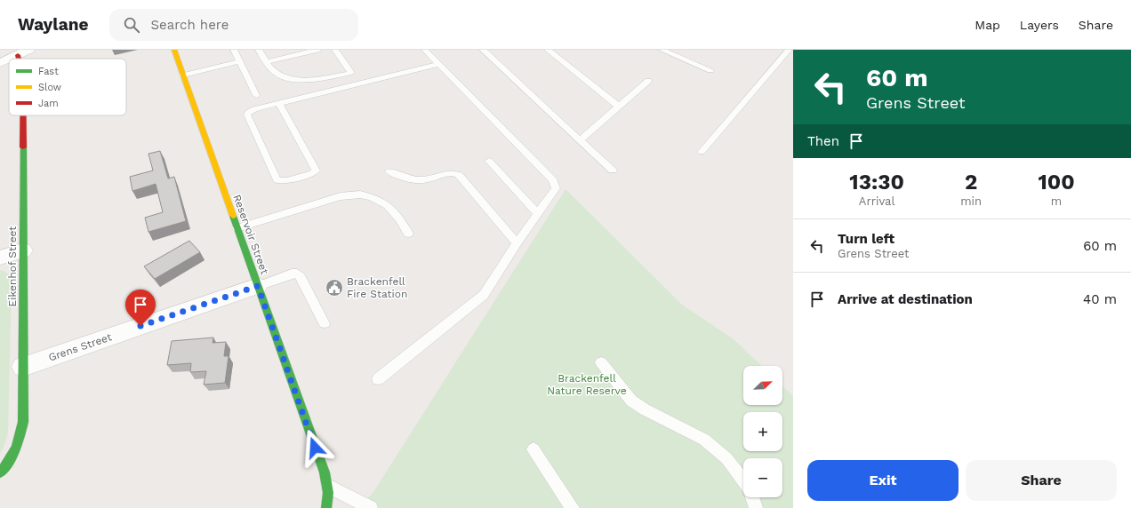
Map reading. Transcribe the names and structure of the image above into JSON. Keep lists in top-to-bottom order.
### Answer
{
  "streets": {
    "street": ["Reservoir Street", "Eikenhof Street", "Grens Street"]
  },
  "crossings": [
    ["Reservoir Street", "Grens Street"],
    ["Eikenhof Street", "Grens Street"]
  ],
  "parks": ["Brackenfell Nature Reserve"],
  "places": {
    "public building": ["Brackenfell Fire Station"]
  },
  "legend": ["Fast", "Slow", "Jam"],
  "north": "top right",
  "page": {
    "header": "Waylane",
    "search": "Search here",
    "nav": ["Map", "Layers", "Share"],
    "turn": ["60 m", "Grens Street"],
    "then": "Then",
    "eta": [
      "13:30",
      "Arrival",
      "2",
      "min",
      "100",
      "m"
    ],
    "list": [
      {
        "name": "Turn left",
        "note": "Grens Street",
        "value": "60 m"
      },
      {
        "name": "Arrive at destination",
        "value": "40 m"
      }
    ],
    "map_buttons": ["+", "−"],
    "buttons": ["Exit", "Share"]
  }
}
